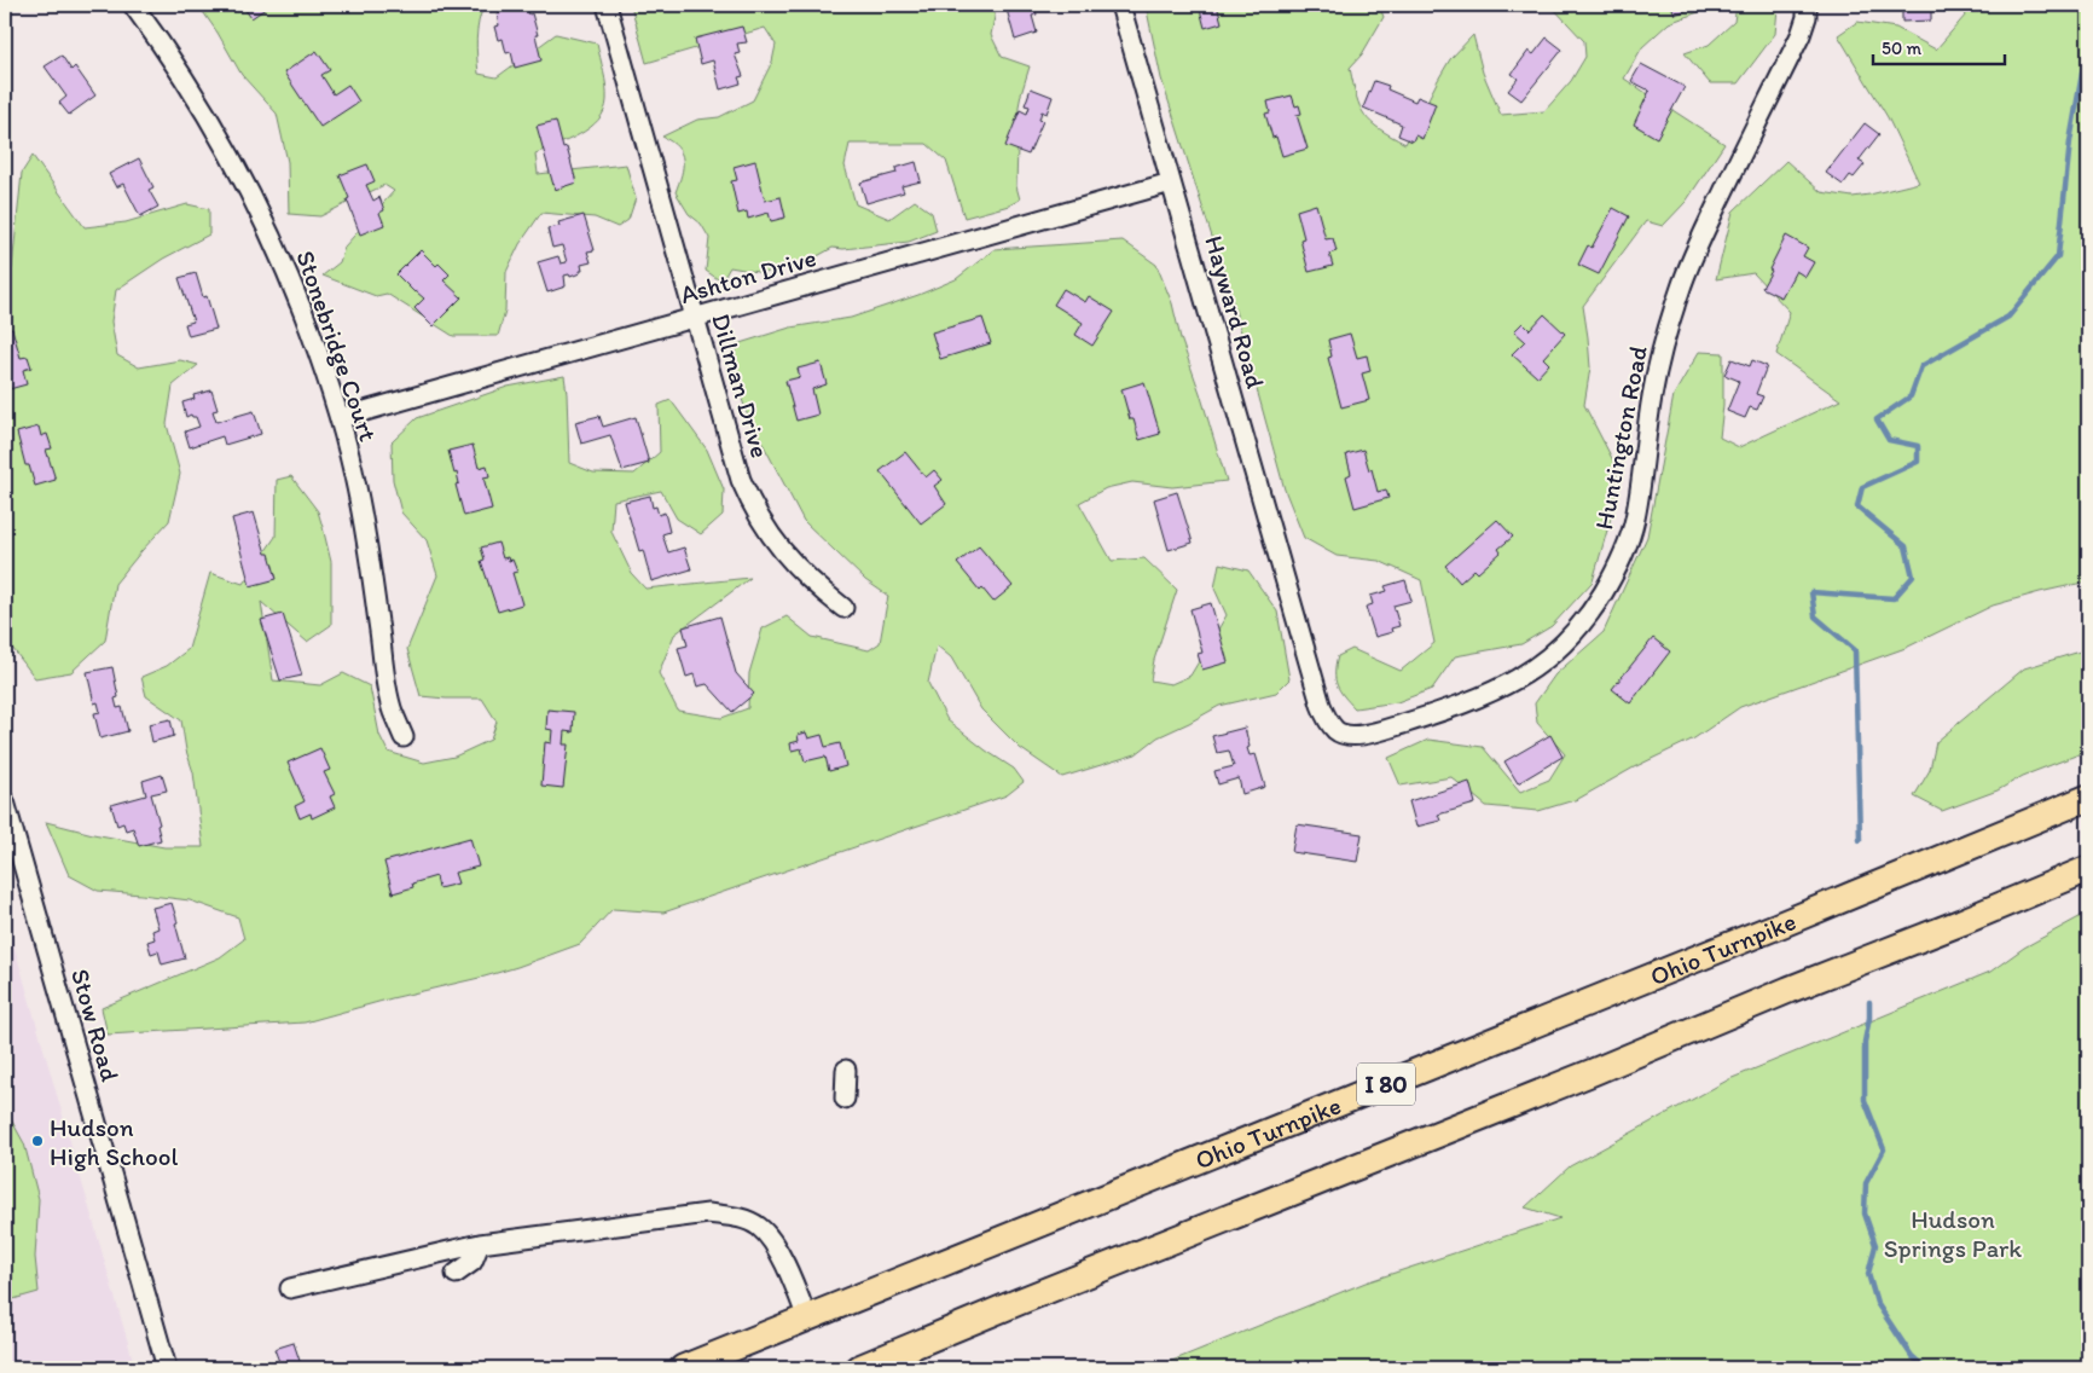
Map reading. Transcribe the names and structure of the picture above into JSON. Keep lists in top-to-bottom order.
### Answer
{
  "streets": {
    "highway": ["Ohio Turnpike", "I 80"],
    "street": [
      "Ashton Drive",
      "Hayward Road",
      "Stonebridge Court",
      "Dillman Drive",
      "Huntington Road",
      "Stow Road"
    ]
  },
  "crossings": [
    ["Ashton Drive", "Hayward Road"],
    ["Ashton Drive", "Stonebridge Court"],
    ["Ashton Drive", "Dillman Drive"],
    ["Hayward Road", "Huntington Road"]
  ],
  "parks": ["Hudson Springs Park"],
  "places": ["Hudson High School"],
  "scale_bar": "50 m"
}
